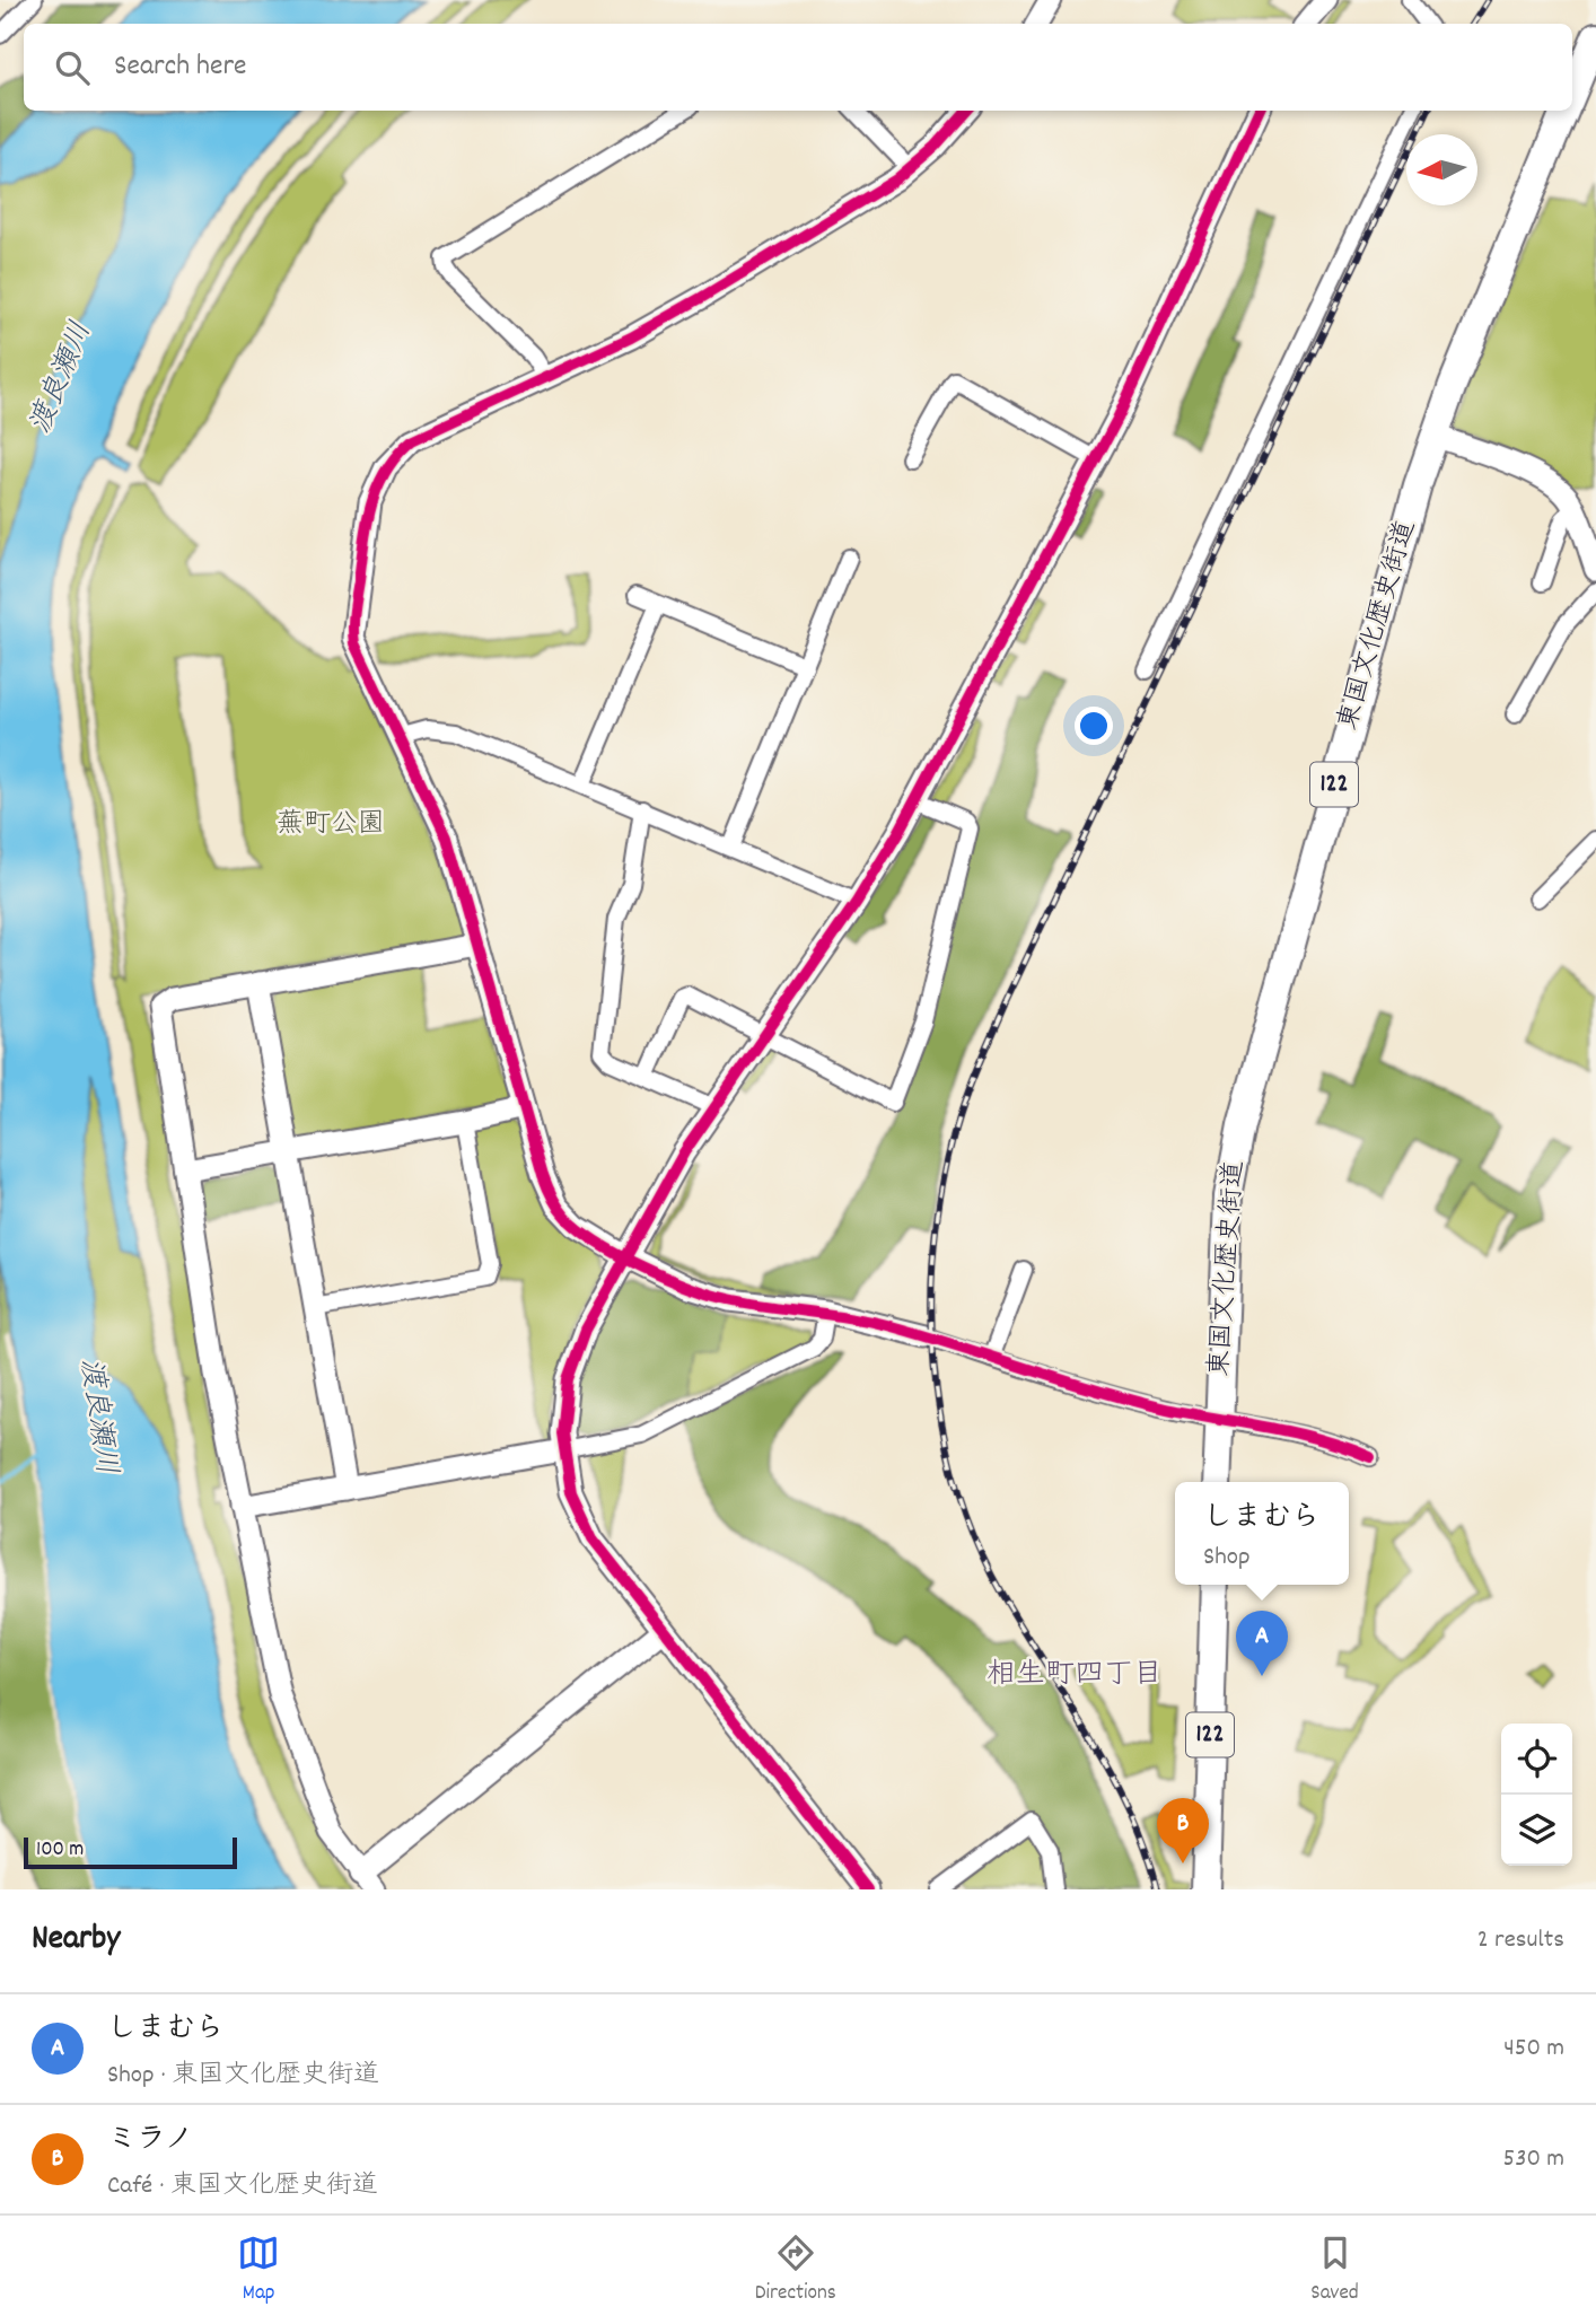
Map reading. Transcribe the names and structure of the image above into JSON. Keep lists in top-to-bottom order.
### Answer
{
  "streets": {
    "highway": ["東国文化歴史街道", "122"]
  },
  "districts": ["相生町四丁目"],
  "water": ["渡良瀬川"],
  "parks": ["蕪町公園"],
  "scale_bar": "100 m",
  "north": "left",
  "page": {
    "search": "Search here",
    "popup": ["しまむら", "Shop"],
    "pins": ["A", "B"],
    "scale": "100 m",
    "heading": ["Nearby", "2 results"],
    "list": [
      {
        "mark": "A",
        "name": "しまむら",
        "note": "Shop · 東国文化歴史街道",
        "value": "450 m"
      },
      {
        "mark": "B",
        "name": "ミラノ",
        "note": "Café · 東国文化歴史街道",
        "value": "530 m"
      }
    ],
    "nav": ["Map", "Directions", "Saved"]
  }
}
